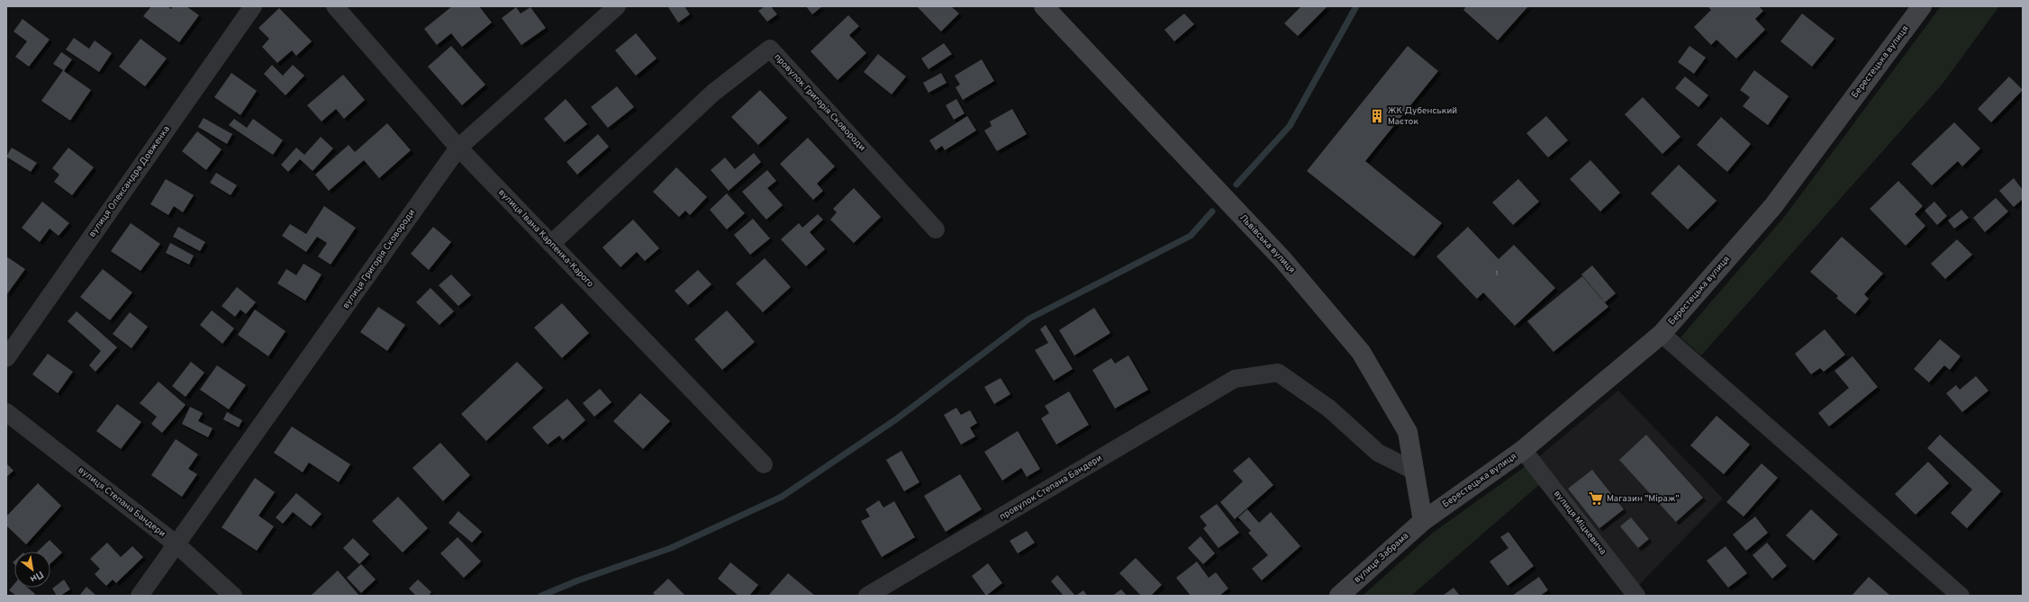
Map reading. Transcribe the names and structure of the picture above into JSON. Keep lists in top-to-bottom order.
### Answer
{
  "streets": {
    "main road": ["Берестецька вулиця", "Львівська вулиця", "вулиця Забрама"],
    "street": [
      "провулок Григорія Сковороди",
      "вулиця Олександра Довженка",
      "вулиця Івана Карпенка-Карого",
      "вулиця Григорія Сковороди",
      "провулок Степана Бандери",
      "вулиця Степана Бандери",
      "вулиця Міцкевича"
    ]
  },
  "crossings": [
    ["Берестецька вулиця", "Львівська вулиця"],
    ["Берестецька вулиця", "вулиця Міцкевича"],
    ["Берестецька вулиця", "вулиця Забрама"],
    ["провулок Григорія Сковороди", "вулиця Івана Карпенка-Карого"],
    ["вулиця Івана Карпенка-Карого", "вулиця Григорія Сковороди"],
    ["Львівська вулиця", "провулок Степана Бандери"],
    ["Львівська вулиця", "вулиця Забрама"],
    ["вулиця Григорія Сковороди", "вулиця Степана Бандери"]
  ],
  "places": {
    "building": ["ЖК Дубенський Маєток"],
    "supermarket": ["Магазин \"Міраж\""]
  },
  "house_numbers": ["1"],
  "north": "bottom right"
}
